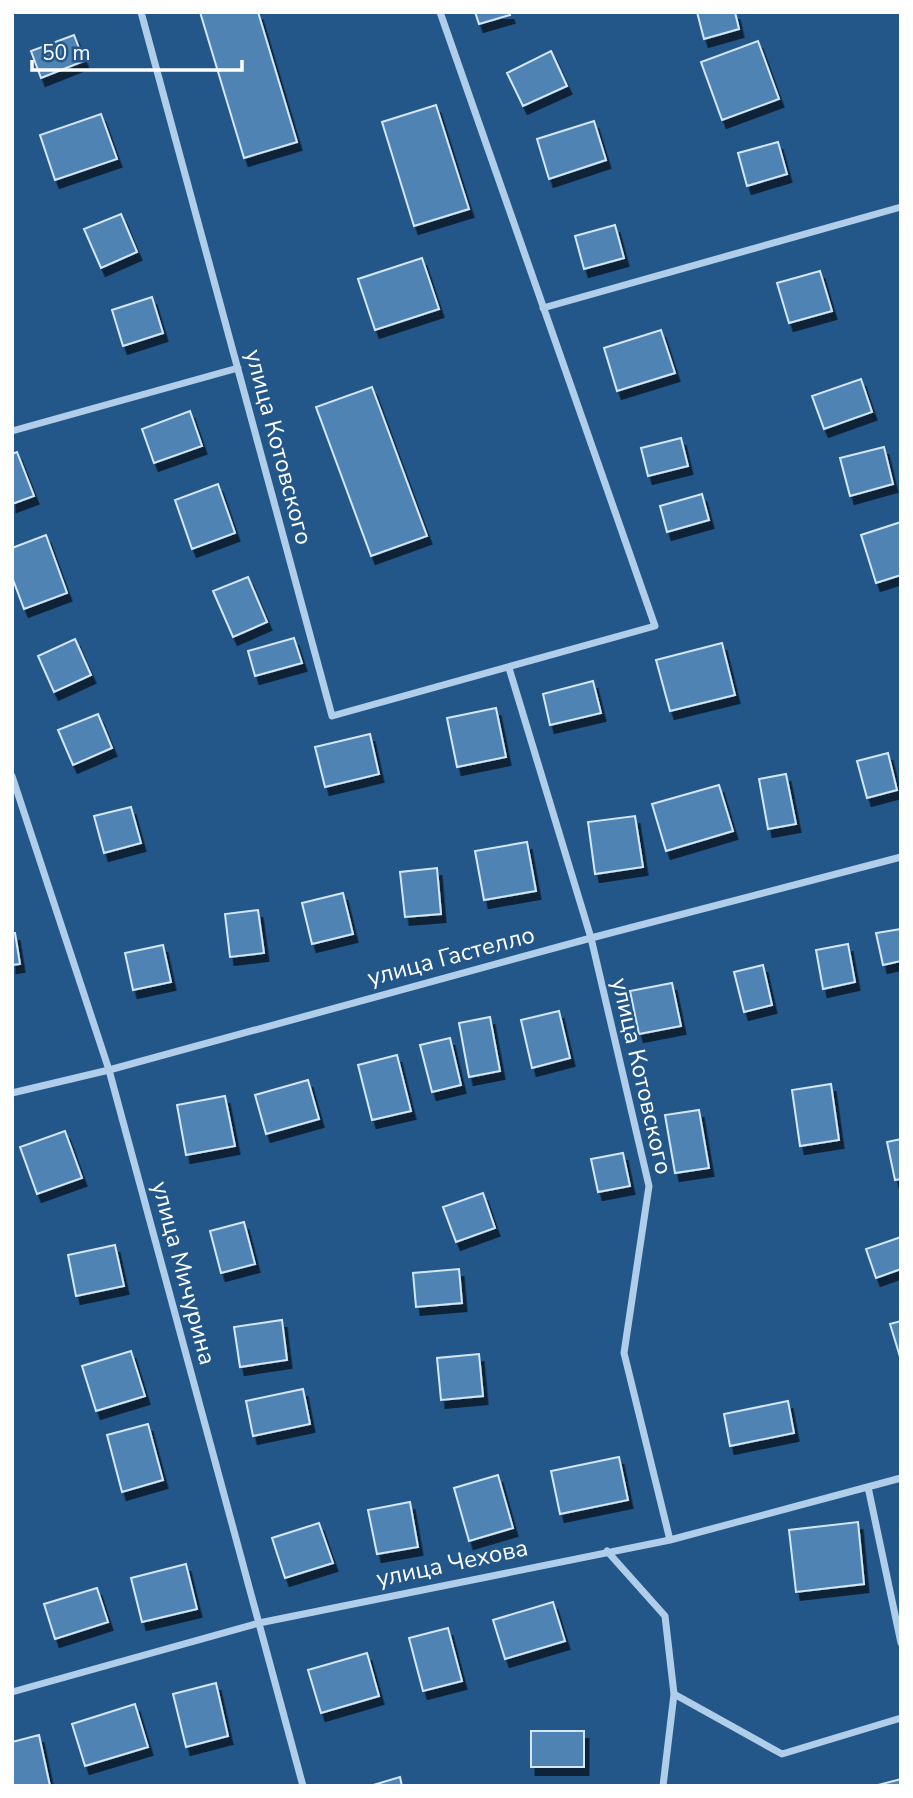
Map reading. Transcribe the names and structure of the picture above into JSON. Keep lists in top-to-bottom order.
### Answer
{
  "streets": {
    "street": [
      "улица Котовского",
      "улица Гастелло",
      "улица Мичурина",
      "улица Чехова"
    ]
  },
  "crossings": [
    ["улица Котовского", "улица Гастелло"],
    ["улица Котовского", "улица Чехова"],
    ["улица Гастелло", "улица Мичурина"],
    ["улица Мичурина", "улица Чехова"]
  ],
  "scale_bar": "50 m"
}
